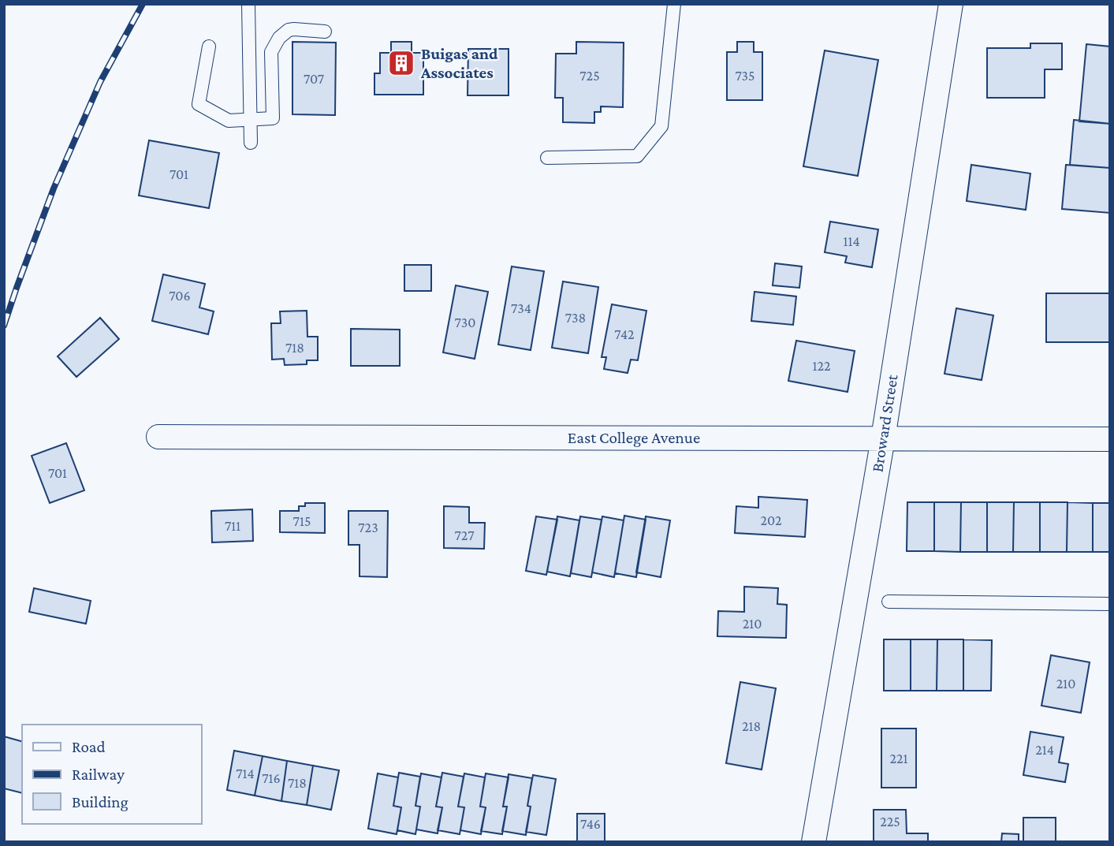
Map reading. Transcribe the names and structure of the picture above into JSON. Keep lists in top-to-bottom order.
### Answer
{
  "streets": {
    "street": ["Broward Street", "East College Avenue"]
  },
  "crossings": [
    ["Broward Street", "East College Avenue"]
  ],
  "places": {
    "building": ["Buigas and Associates"]
  },
  "house_numbers": [
    "725",
    "735",
    "707",
    "701",
    "114",
    "706",
    "734",
    "738",
    "730",
    "742",
    "718",
    "122",
    "701",
    "202",
    "715",
    "711",
    "723",
    "727",
    "210",
    "210",
    "218",
    "214",
    "221",
    "714",
    "716",
    "718",
    "225",
    "746"
  ],
  "legend": ["Road", "Railway", "Building"]
}
